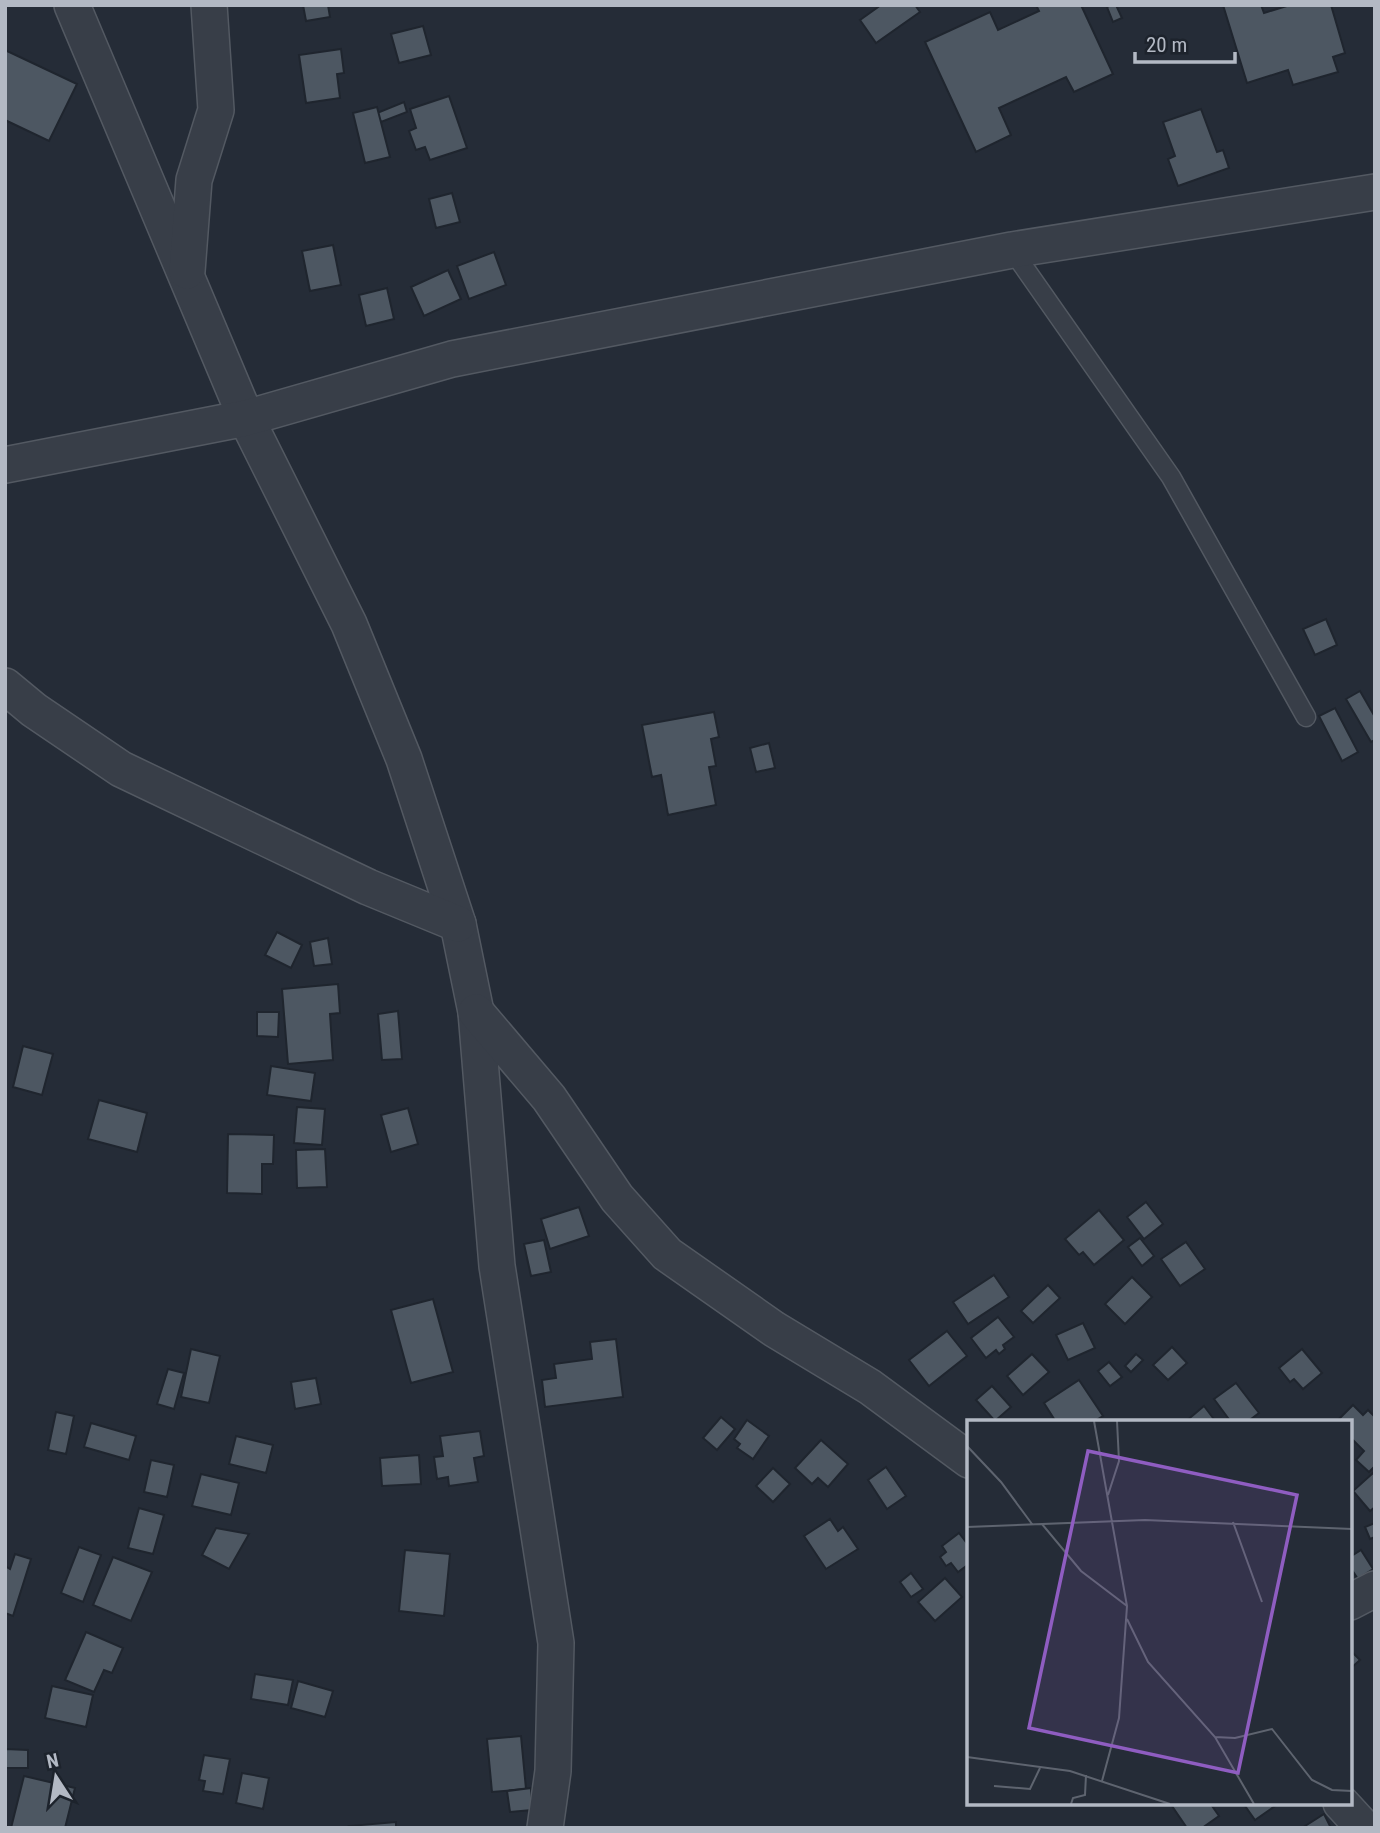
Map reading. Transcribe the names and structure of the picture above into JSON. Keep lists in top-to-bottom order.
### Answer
{
  "scale_bar": "20 m",
  "north": "top"
}
